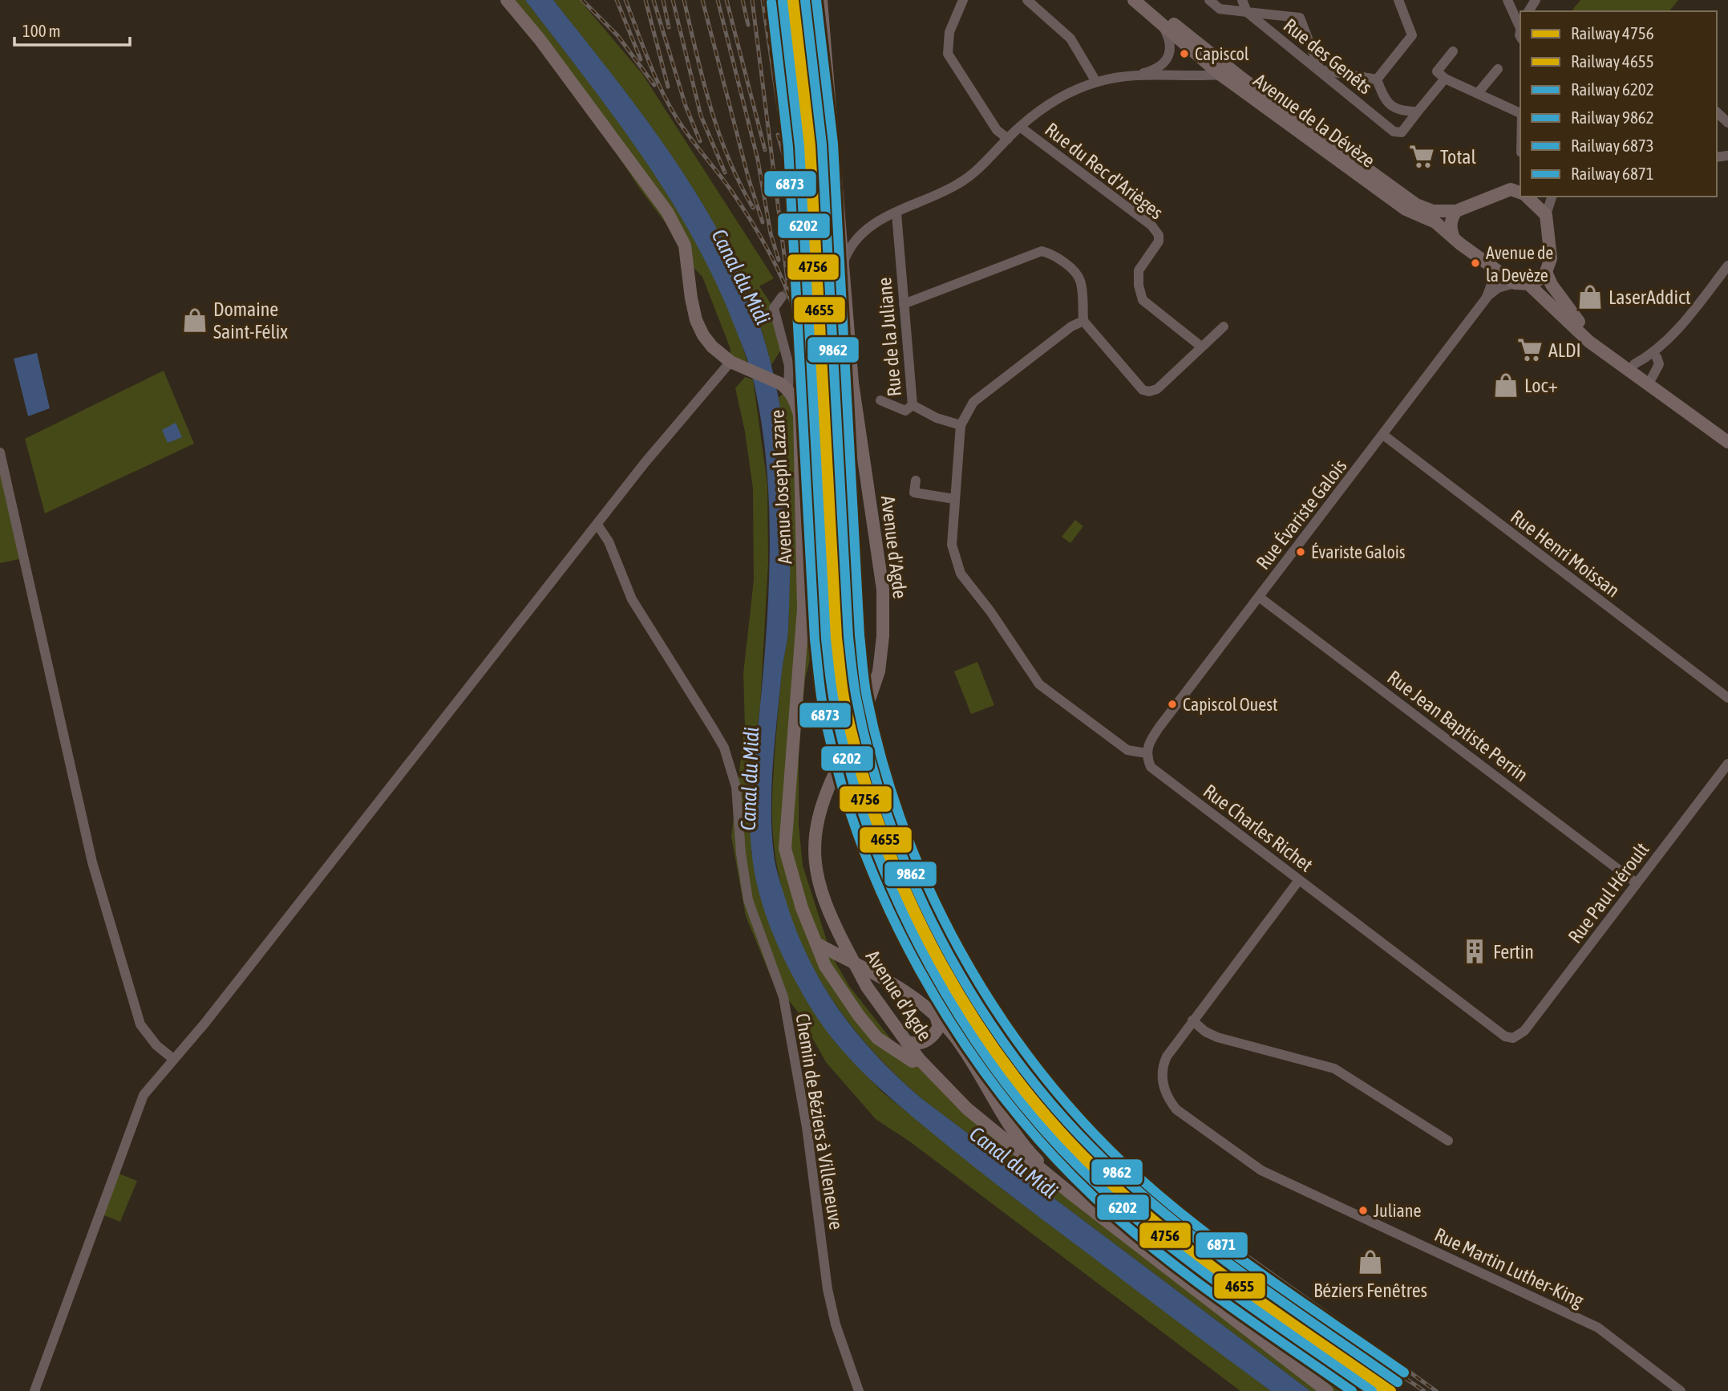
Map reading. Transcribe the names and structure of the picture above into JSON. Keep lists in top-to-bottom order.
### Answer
{
  "streets": {
    "main road": ["Avenue de la Dévèze", "Avenue Joseph Lazare", "Avenue d'Agde"],
    "street": [
      "Rue des Genêts",
      "Rue du Rec d'Arièges",
      "Rue de la Juliane",
      "Rue Évariste Galois",
      "Rue Henri Moissan",
      "Rue Jean Baptiste Perrin",
      "Rue Charles Richet",
      "Rue Paul Héroult",
      "Chemin de Béziers à Villeneuve",
      "Rue Martin Luther-King"
    ]
  },
  "crossings": [
    ["Avenue Joseph Lazare", "Avenue d'Agde"],
    ["Rue Évariste Galois", "Rue Henri Moissan"],
    ["Rue Évariste Galois", "Rue Jean Baptiste Perrin"],
    ["Rue Évariste Galois", "Rue Charles Richet"],
    ["Rue Jean Baptiste Perrin", "Rue Paul Héroult"],
    ["Rue Charles Richet", "Rue Paul Héroult"],
    ["Rue Charles Richet", "Rue Martin Luther-King"]
  ],
  "water": ["Canal du Midi"],
  "places": {
    "other": [
      "Capiscol",
      "Avenue de la Devèze",
      "Évariste Galois",
      "Capiscol Ouest",
      "Juliane"
    ],
    "supermarket": ["Total", "ALDI"],
    "shop": [
      "LaserAddict",
      "Domaine Saint-Félix",
      "Loc+",
      "Béziers Fenêtres"
    ],
    "building": ["Fertin"]
  },
  "lines": [
    "rail line 4756",
    "rail line 4655",
    "rail line 9862",
    "rail line 6871",
    "rail line 6202",
    "rail line 6873"
  ],
  "legend": [
    "Railway 4756",
    "Railway 4655",
    "Railway 6202",
    "Railway 9862",
    "Railway 6873",
    "Railway 6871"
  ],
  "scale_bar": "100 m"
}
